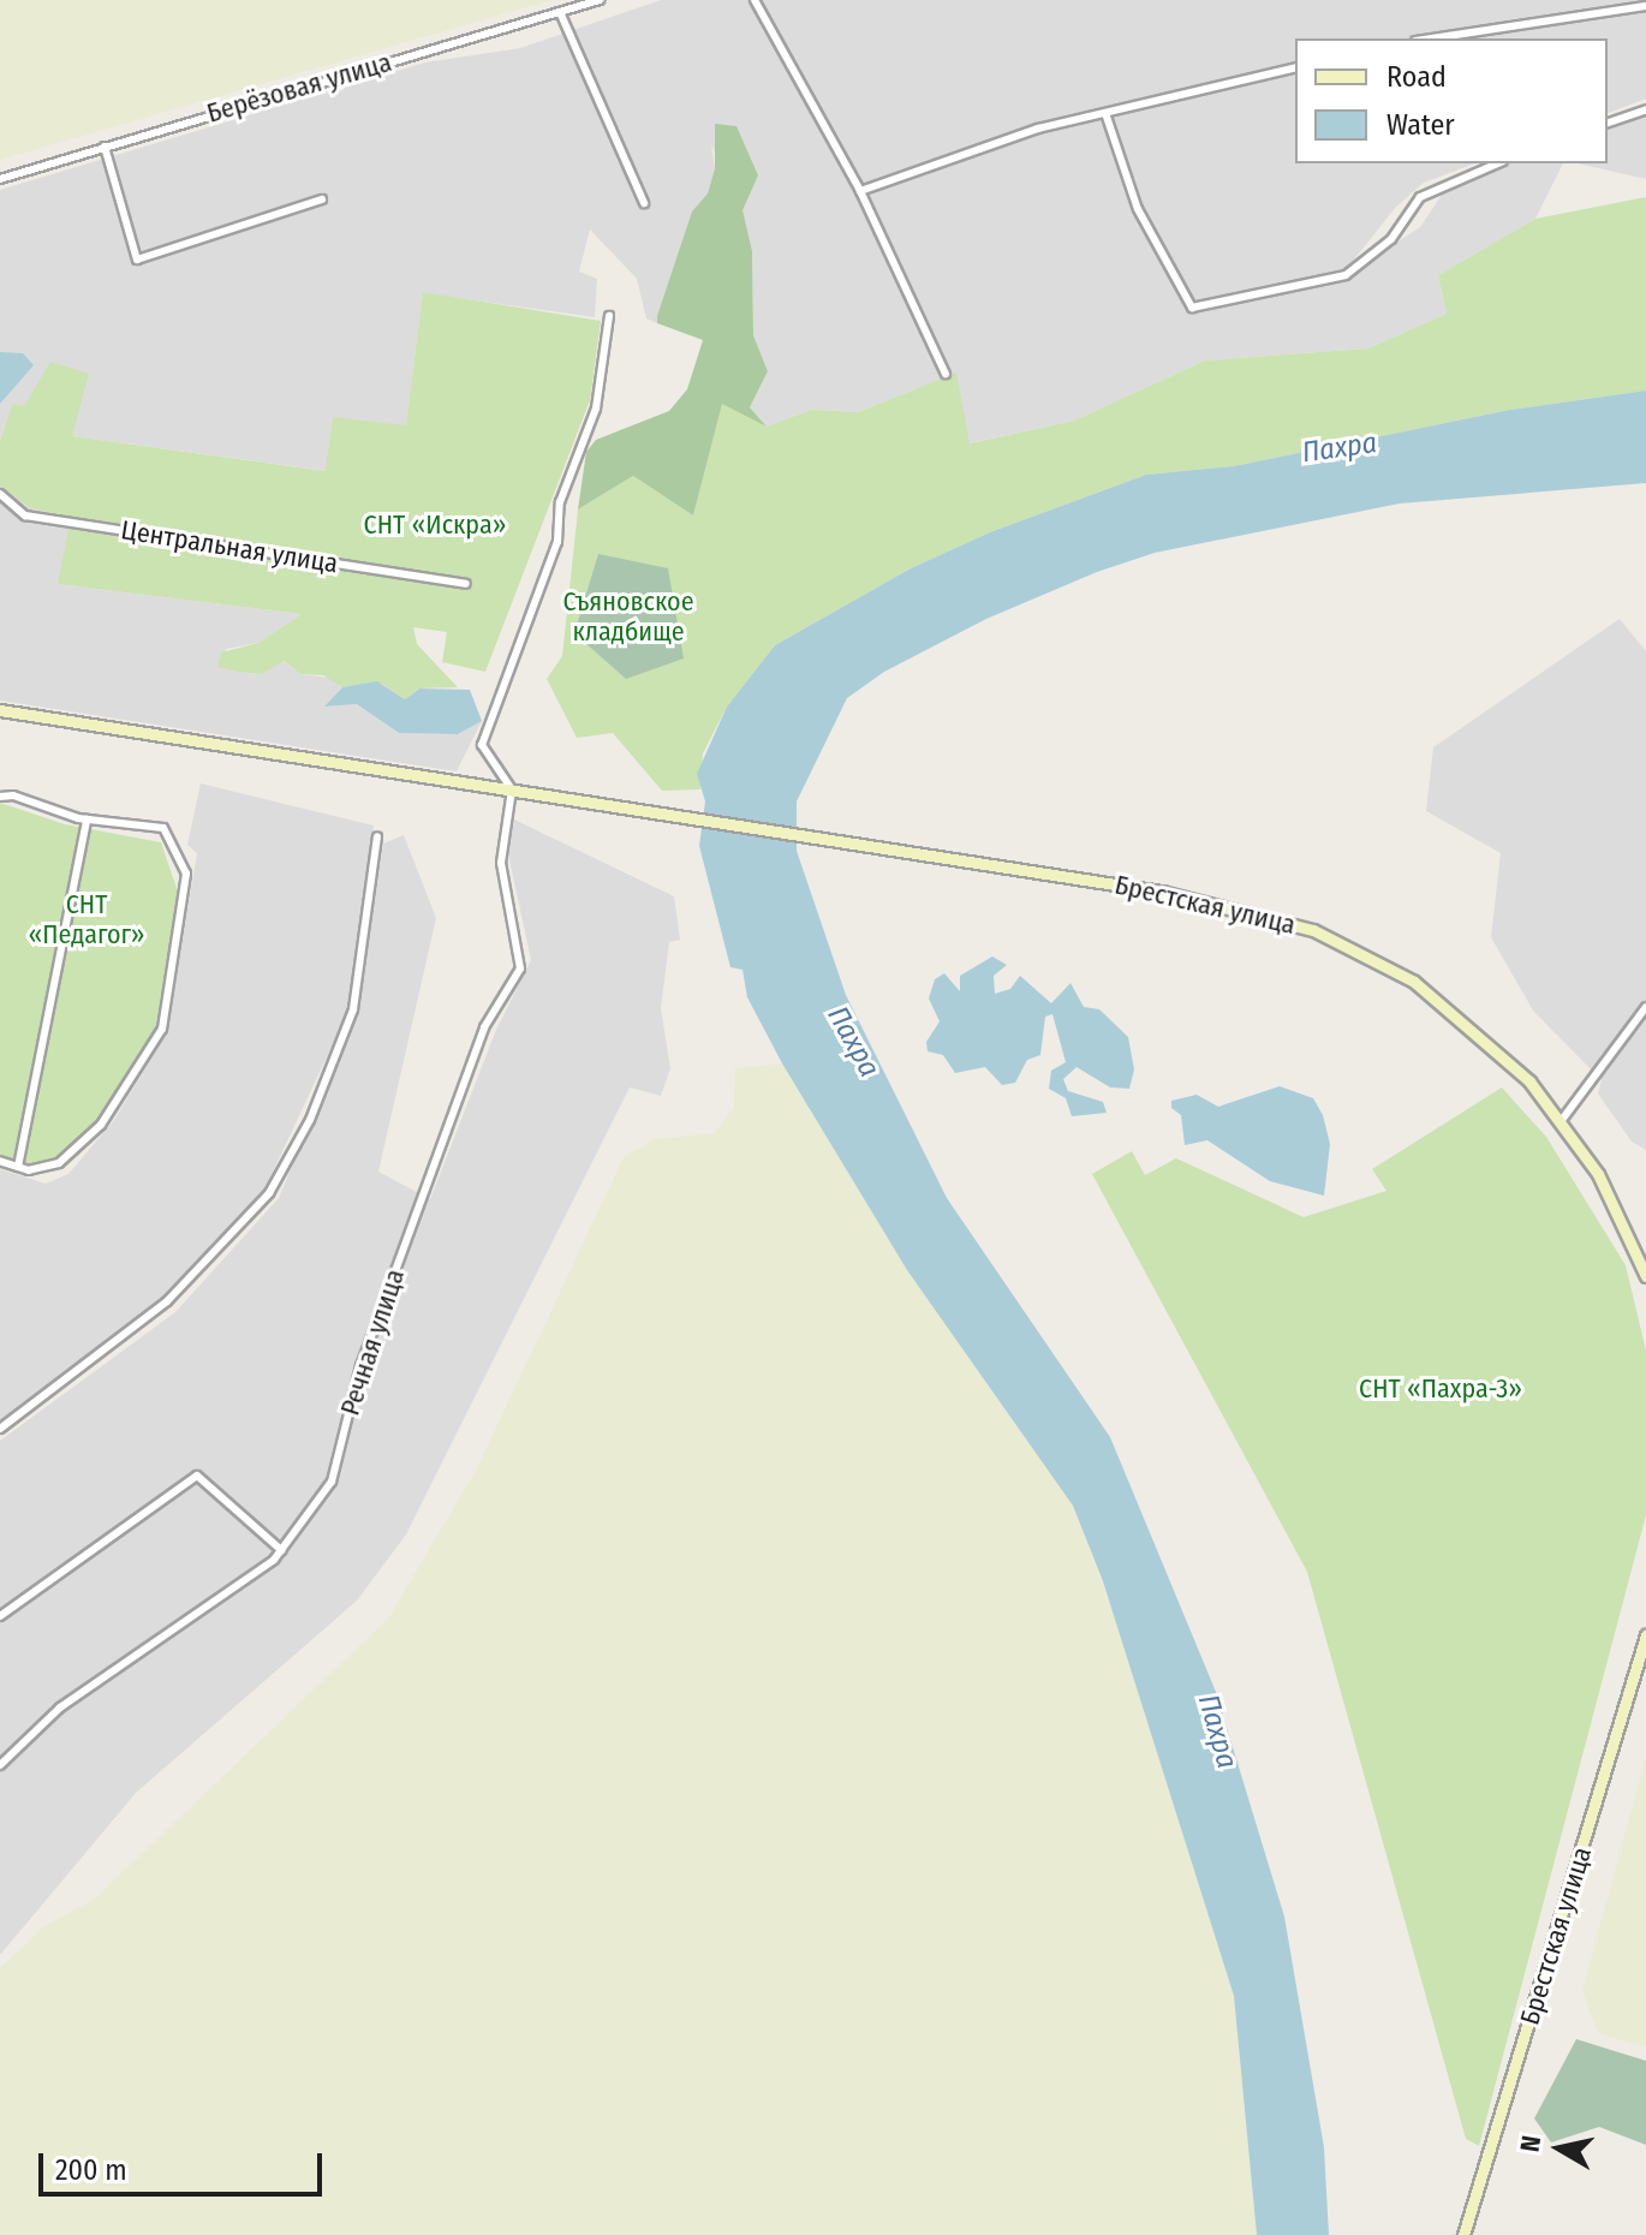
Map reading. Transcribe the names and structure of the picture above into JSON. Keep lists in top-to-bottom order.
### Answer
{
  "streets": {
    "main road": ["Брестская улица"],
    "street": ["Берёзовая улица", "Центральная улица", "Речная улица"]
  },
  "crossings": [
    ["Брестская улица", "Речная улица"]
  ],
  "water": ["Пахра"],
  "parks": [
    "СНТ «Искра»",
    "Съяновское кладбище",
    "СНТ «Педагог»",
    "СНТ «Пахра-3»"
  ],
  "legend": ["Road", "Water"],
  "scale_bar": "200 m",
  "north": "left"
}
